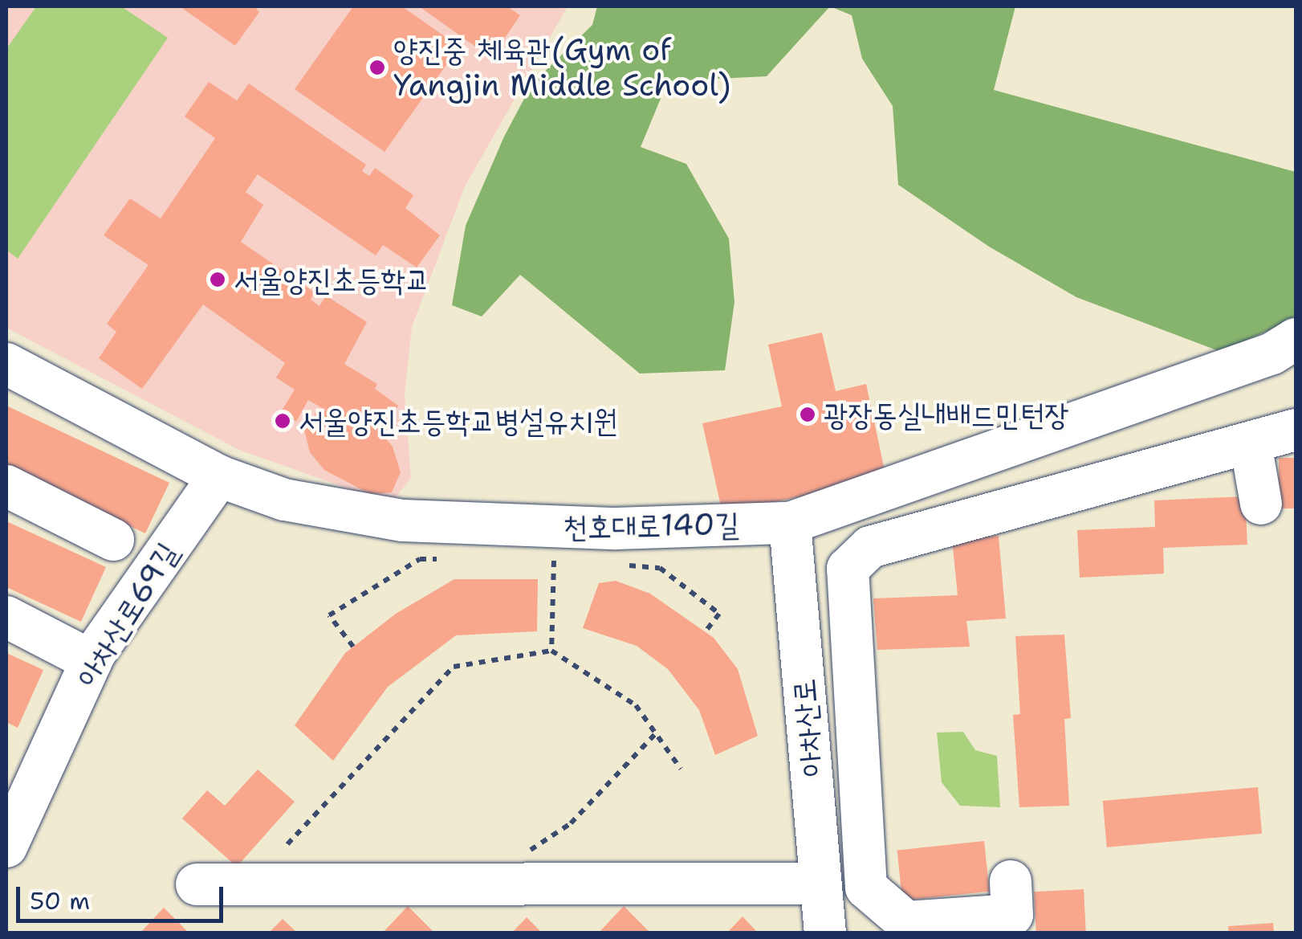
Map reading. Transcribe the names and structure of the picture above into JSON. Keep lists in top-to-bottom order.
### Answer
{
  "streets": {
    "street": ["천호대로140길", "아차산로69길", "아차산로"]
  },
  "crossings": [
    ["천호대로140길", "아차산로69길"],
    ["천호대로140길", "아차산로"]
  ],
  "places": [
    "양진중 체육관(Gym of Yangjin Middle School)",
    "서울양진초등학교",
    "광장동실내배드민턴장",
    "서울양진초등학교병설유치원"
  ],
  "scale_bar": "50 m"
}
